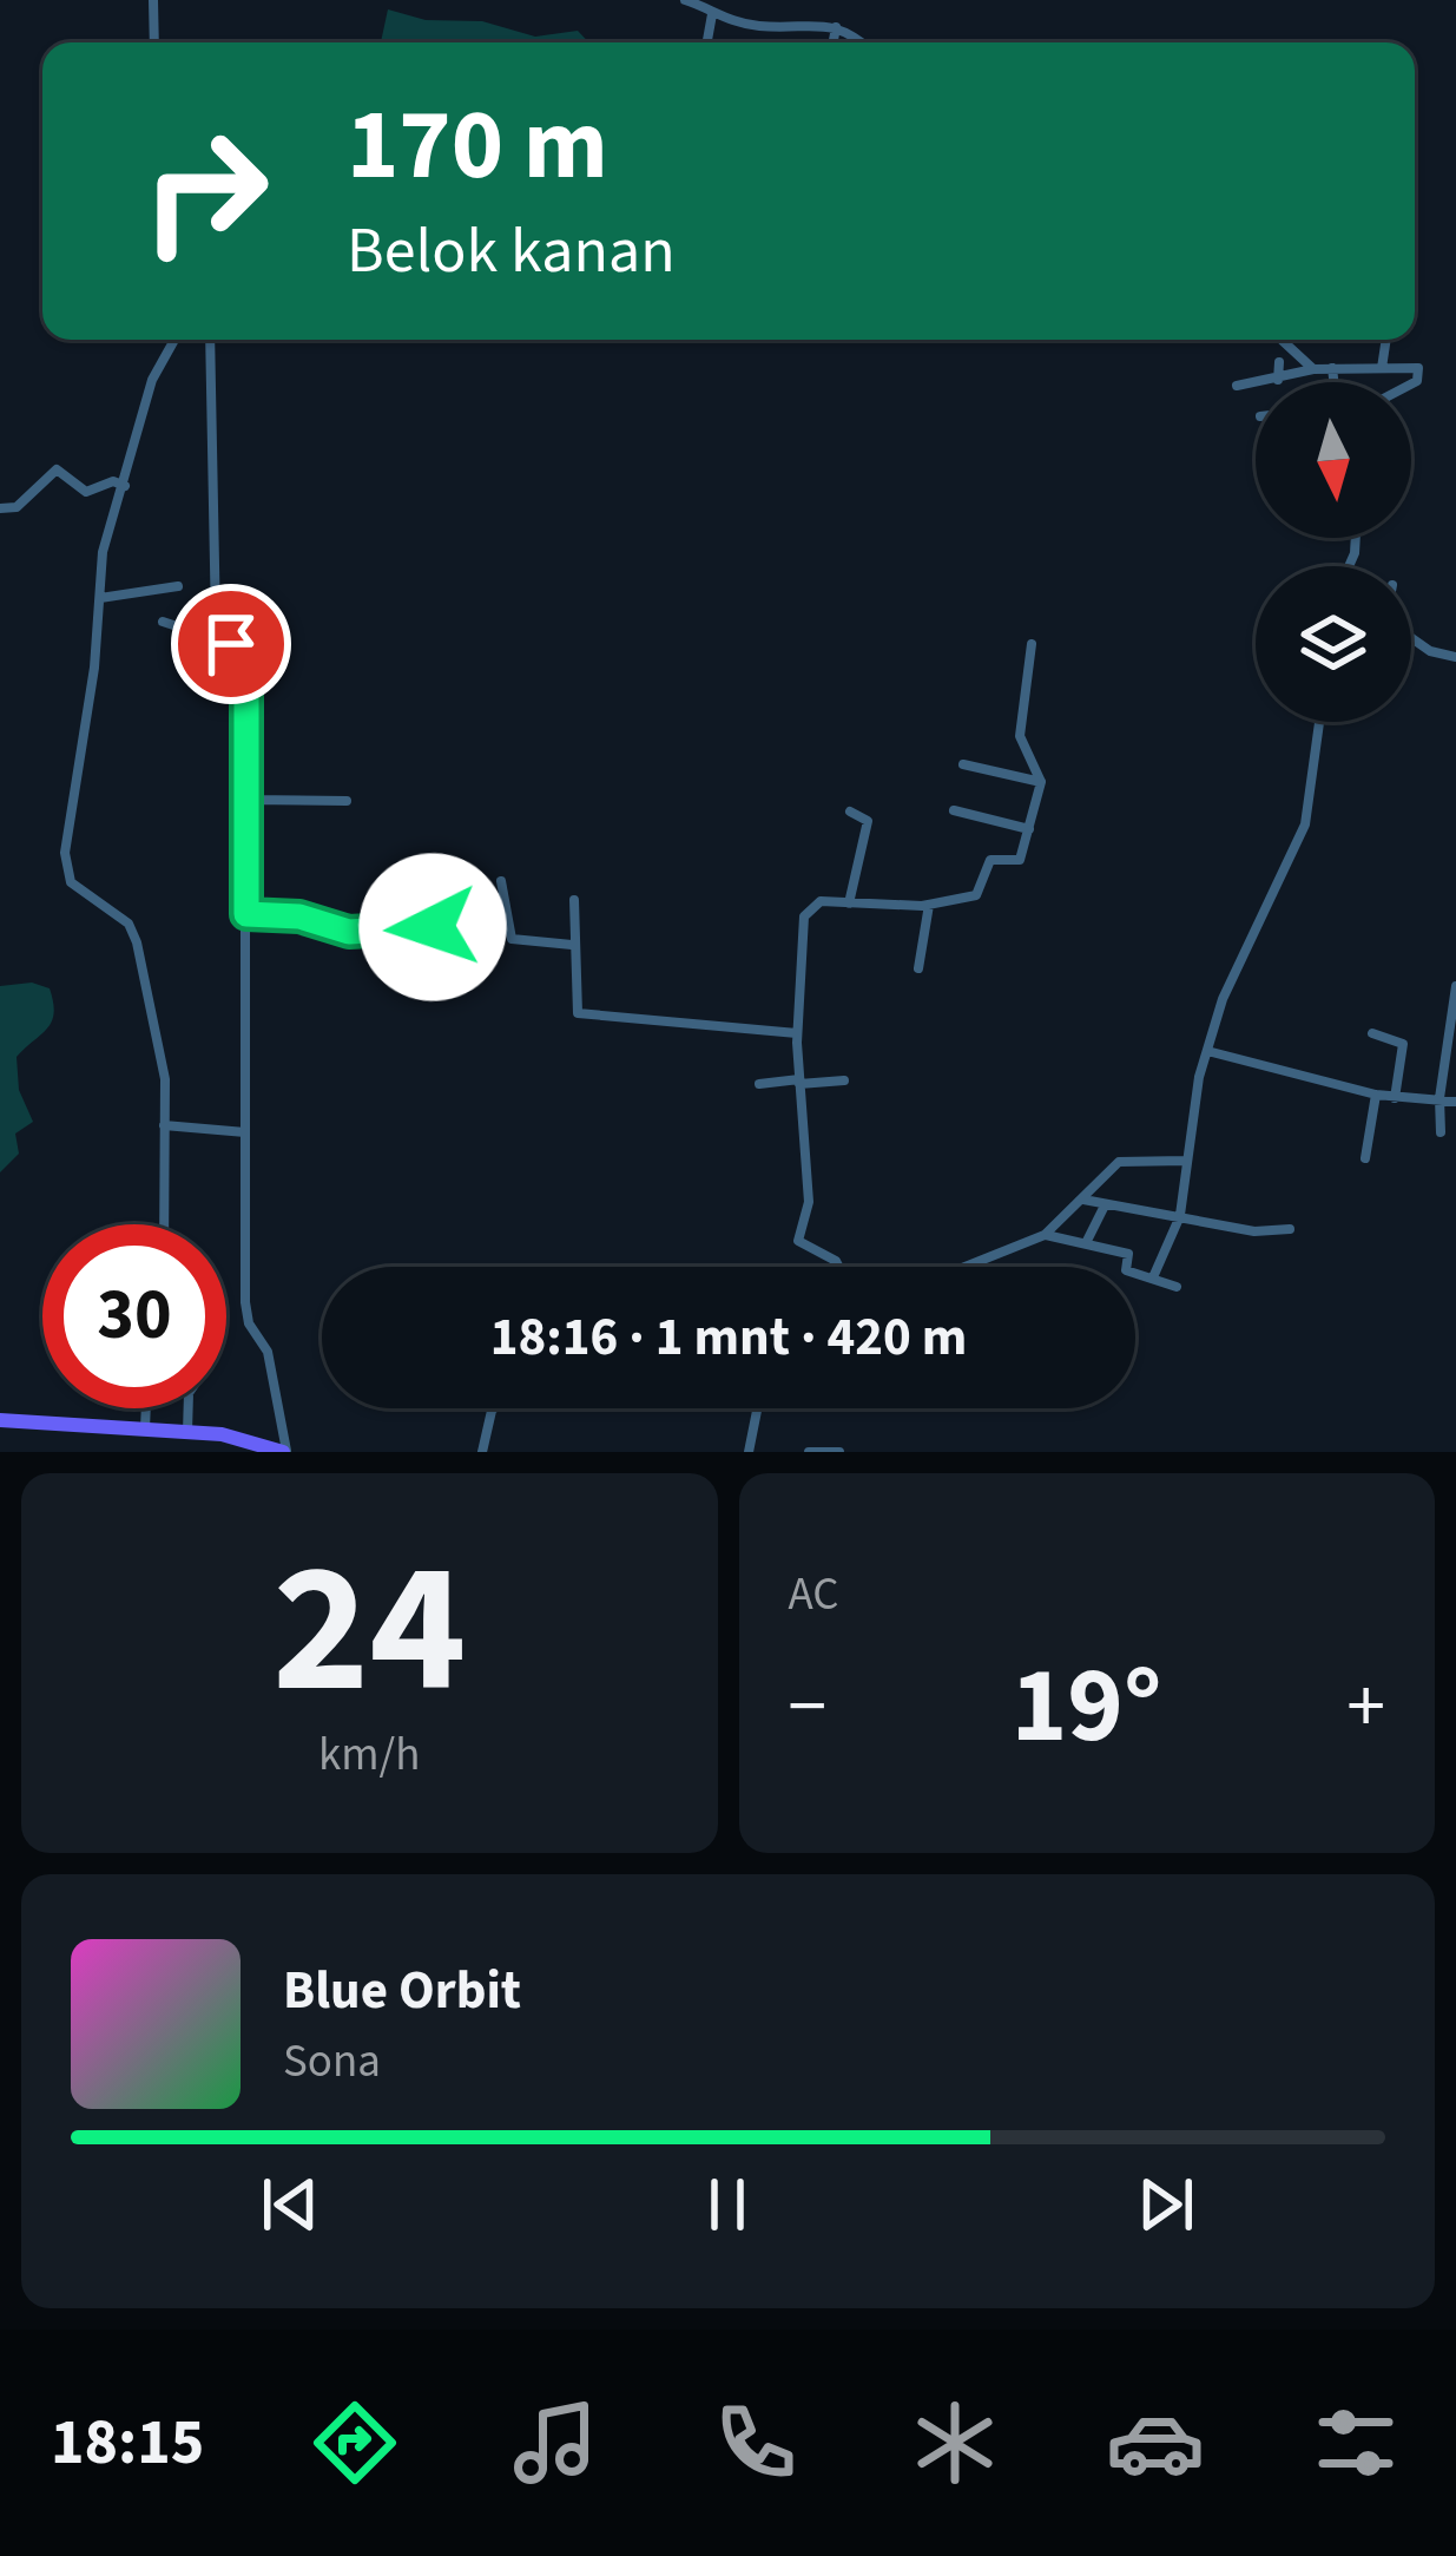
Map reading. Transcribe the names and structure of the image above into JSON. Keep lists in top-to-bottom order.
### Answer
{
  "north": "bottom",
  "page": {
    "turn": ["170 m", "Belok kanan"],
    "limit": "30",
    "trip": "18:16 · 1 mnt · 420 m",
    "tile": [
      ["24", "km/h"],
      "AC"
    ],
    "heat": ["−", "19°", "+"],
    "song": ["Blue Orbit", "Sona"],
    "tabs": "18:15"
  }
}
